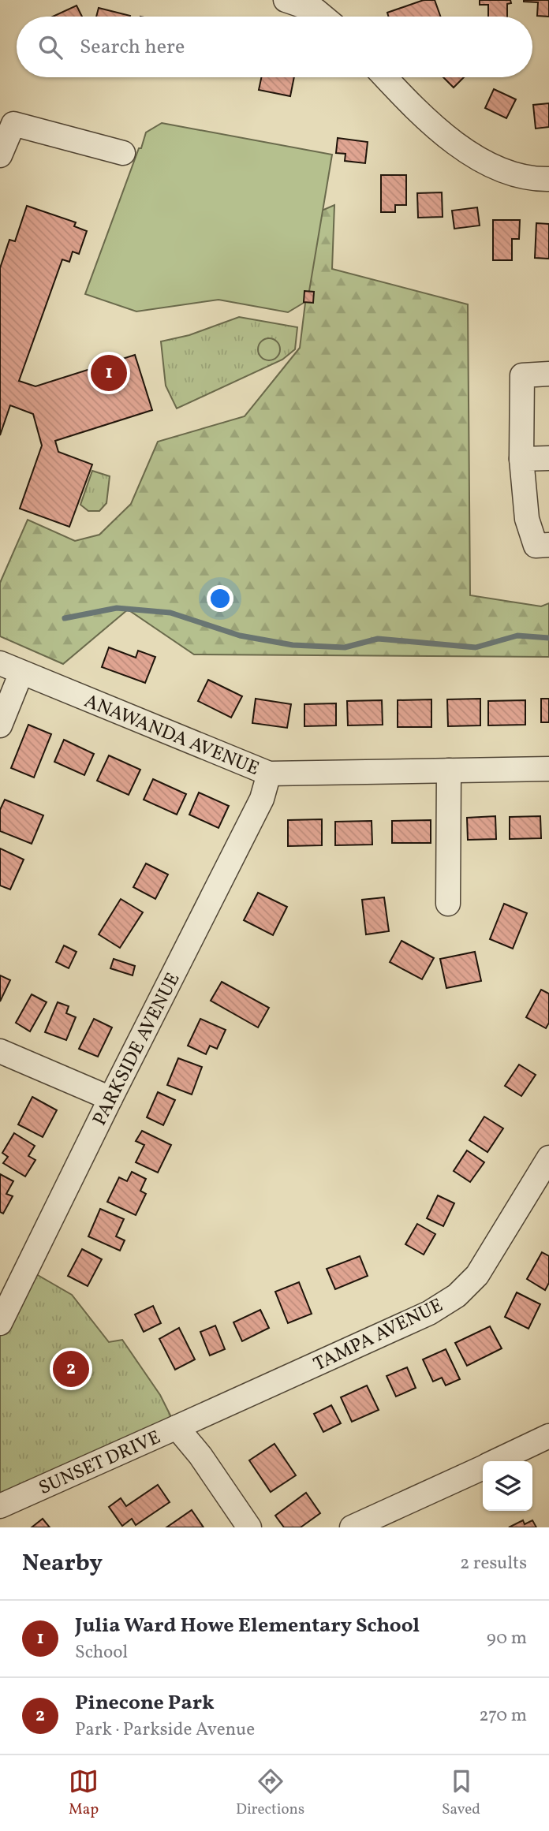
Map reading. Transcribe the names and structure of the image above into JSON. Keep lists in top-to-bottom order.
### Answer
{
  "streets": {
    "street": [
      "ANAWANDA AVENUE",
      "PARKSIDE AVENUE",
      "TAMPA AVENUE",
      "SUNSET DRIVE"
    ]
  },
  "crossings": [
    ["ANAWANDA AVENUE", "PARKSIDE AVENUE"],
    ["TAMPA AVENUE", "SUNSET DRIVE"]
  ],
  "page": {
    "search": "Search here",
    "pins": ["1", "2"],
    "heading": ["Nearby", "2 results"],
    "list": [
      {
        "mark": "1",
        "name": "Julia Ward Howe Elementary School",
        "note": "School",
        "value": "90 m"
      },
      {
        "mark": "2",
        "name": "Pinecone Park",
        "note": "Park · Parkside Avenue",
        "value": "270 m"
      }
    ],
    "nav": ["Map", "Directions", "Saved"]
  }
}
